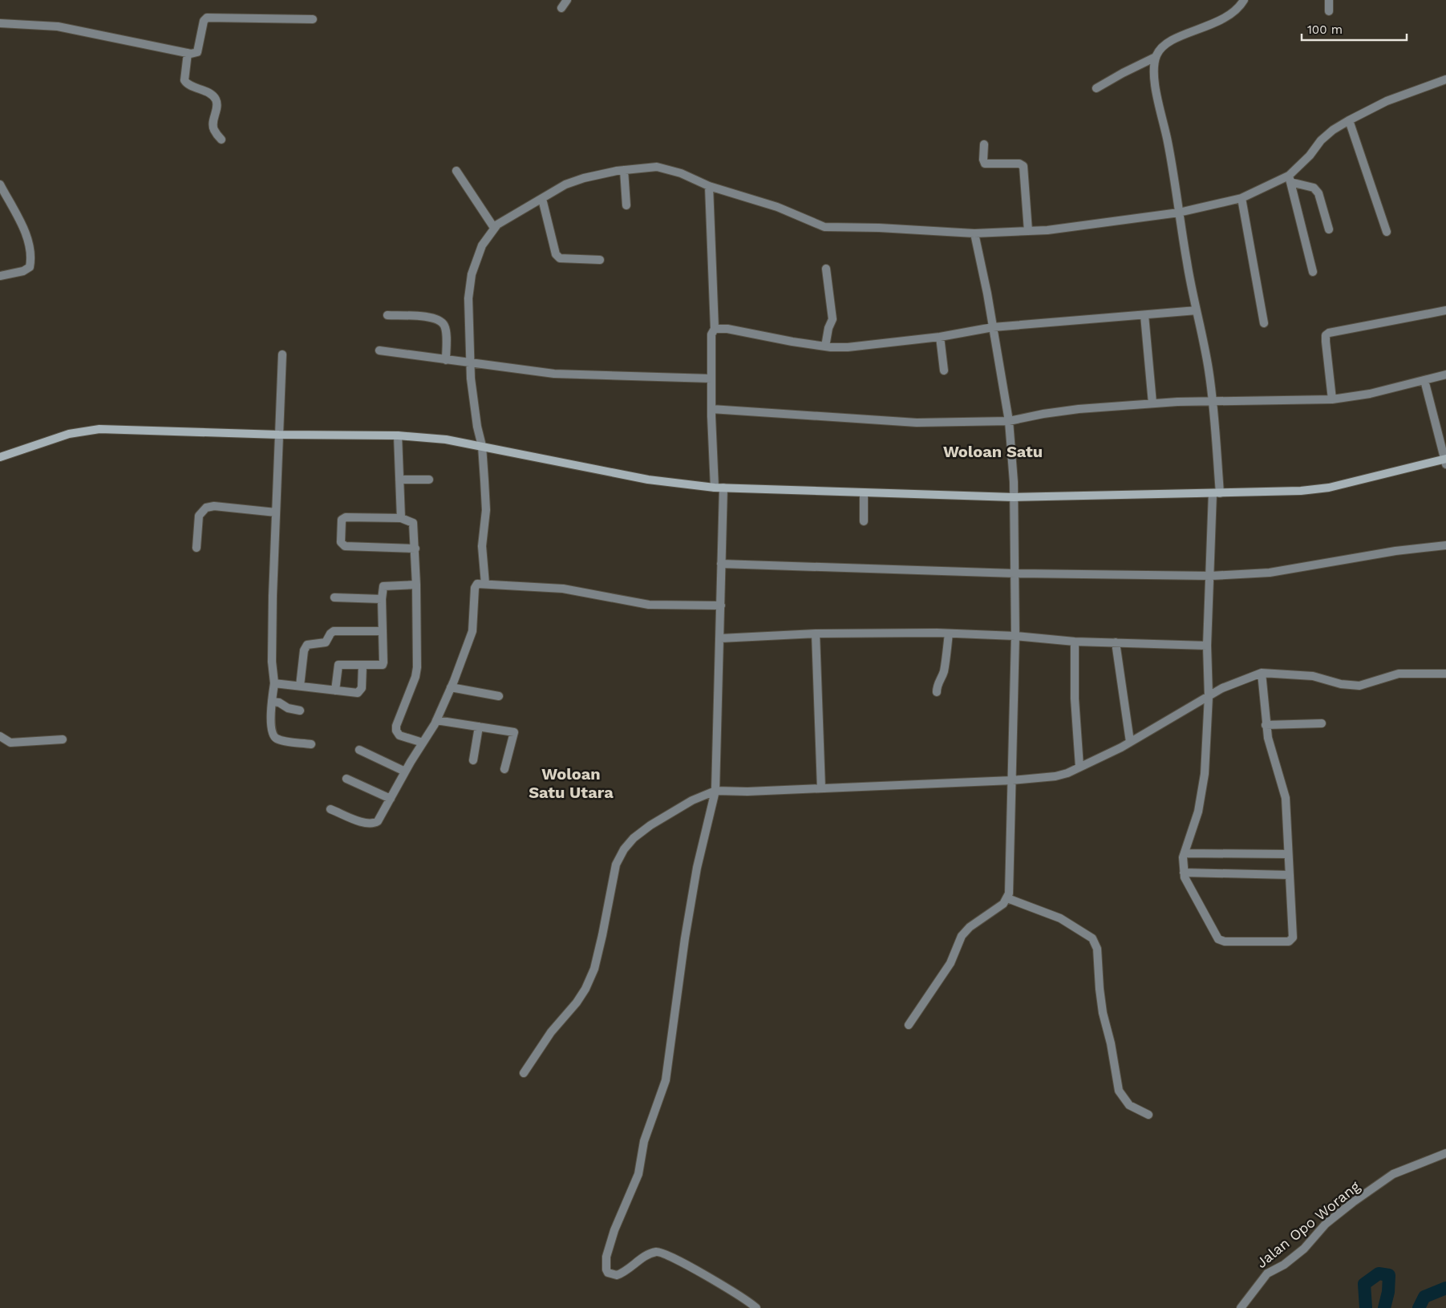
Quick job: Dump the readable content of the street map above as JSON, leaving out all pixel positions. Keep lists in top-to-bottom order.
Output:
{
  "streets": {
    "street": ["Jalan Opo Worang"]
  },
  "districts": ["Woloan Satu", "Woloan Satu Utara"],
  "scale_bar": "100 m"
}
